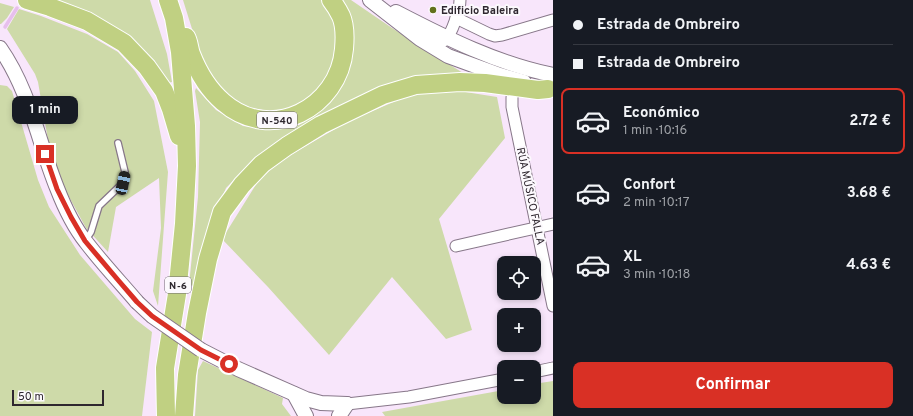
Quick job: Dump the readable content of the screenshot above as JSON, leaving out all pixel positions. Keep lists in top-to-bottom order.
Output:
{
  "streets": {
    "highway": ["N-540", "N-6"],
    "street": ["RÚA MÚSICO FALLA"]
  },
  "crossings": [
    ["N-540", "N-6"]
  ],
  "places": ["Edificio Baleira"],
  "scale_bar": "50 m",
  "page": {
    "banner": ["Estrada de Ombreiro", "Estrada de Ombreiro"],
    "list": [
      {
        "name": "Económico",
        "note": "1 min · 10:16",
        "value": "2.72 €"
      },
      {
        "name": "Confort",
        "note": "2 min · 10:17",
        "value": "3.68 €"
      },
      {
        "name": "XL",
        "note": "3 min · 10:18",
        "value": "4.63 €"
      }
    ],
    "bubble": "1 min",
    "map_buttons": ["+", "−"],
    "buttons": "Confirmar",
    "scale": "50 m"
  }
}
